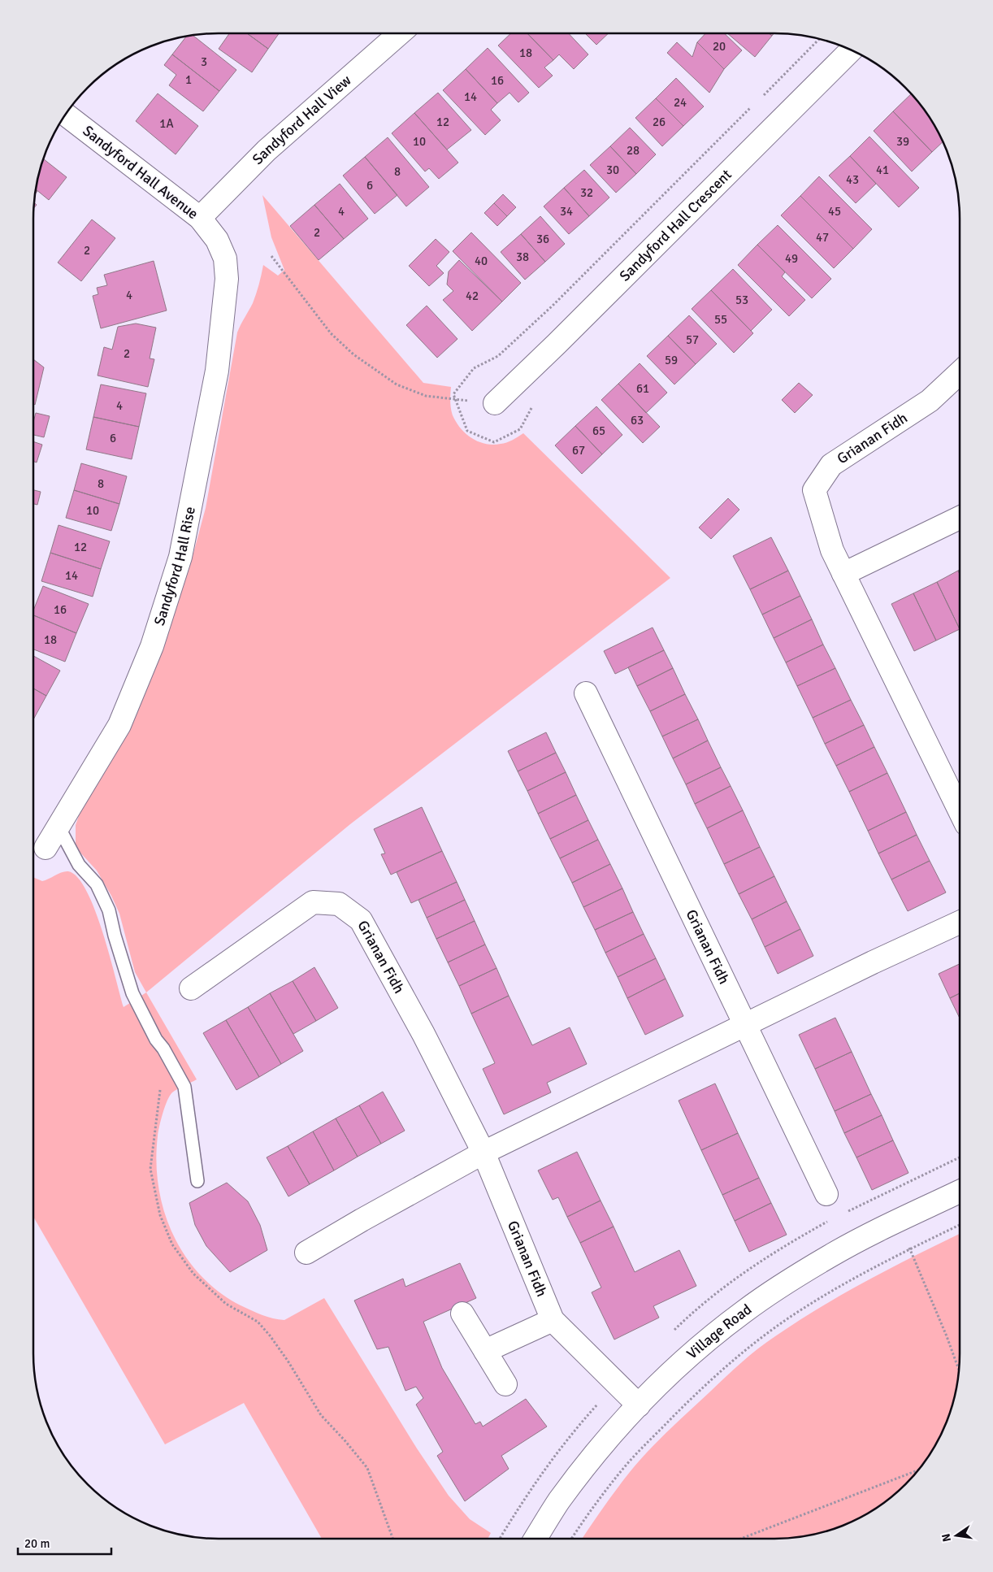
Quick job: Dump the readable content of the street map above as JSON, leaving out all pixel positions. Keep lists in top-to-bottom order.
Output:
{
  "streets": {
    "street": [
      "Sandyford Hall View",
      "Sandyford Hall Avenue",
      "Sandyford Hall Crescent",
      "Grianan Fidh",
      "Sandyford Hall Rise",
      "Village Road"
    ]
  },
  "crossings": [
    ["Sandyford Hall View", "Sandyford Hall Avenue"],
    ["Sandyford Hall Avenue", "Sandyford Hall Rise"],
    ["Grianan Fidh", "Village Road"]
  ],
  "house_numbers": [
    "20",
    "18",
    "3",
    "1",
    "16",
    "14",
    "24",
    "12",
    "26",
    "1A",
    "10",
    "39",
    "28",
    "30",
    "41",
    "8",
    "43",
    "6",
    "32",
    "4",
    "34",
    "45",
    "2",
    "47",
    "36",
    "2",
    "38",
    "49",
    "40",
    "4",
    "42",
    "53",
    "55",
    "57",
    "2",
    "59",
    "61",
    "4",
    "63",
    "65",
    "6",
    "67",
    "8",
    "10",
    "12",
    "14",
    "16",
    "18"
  ],
  "scale_bar": "20 m",
  "north": "left"
}
